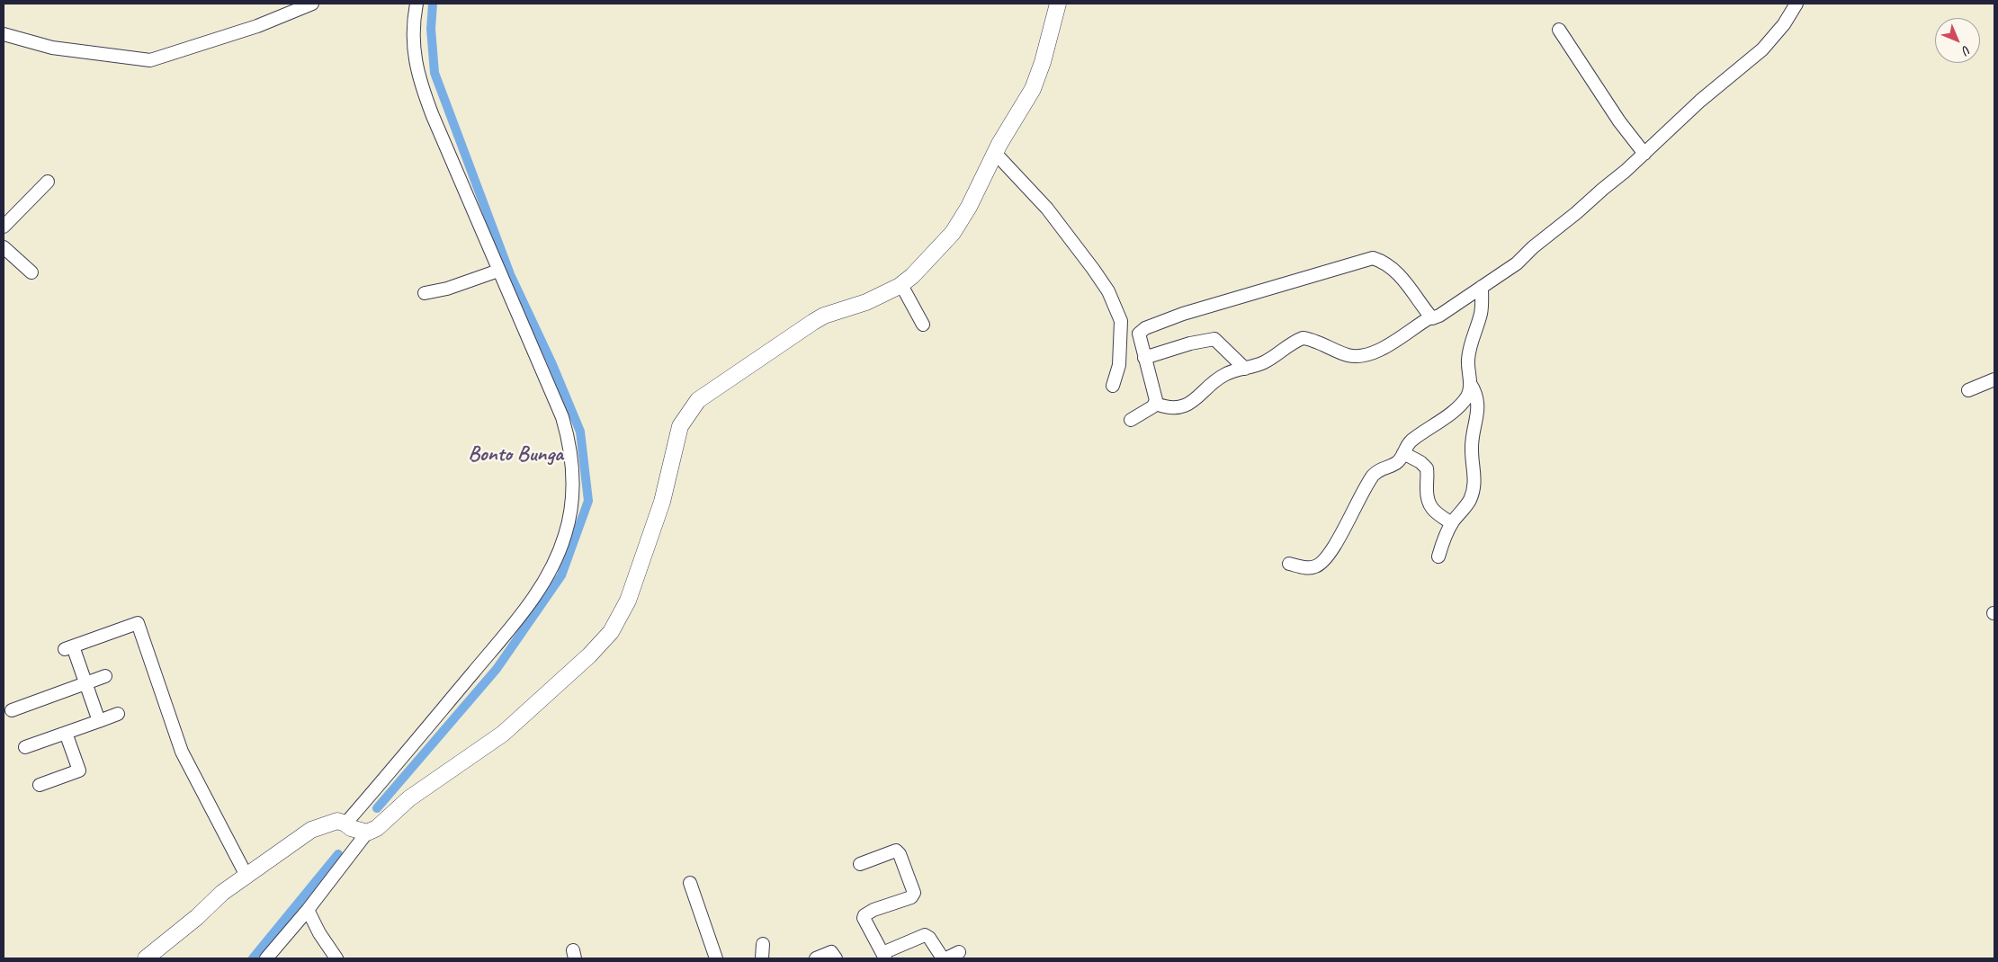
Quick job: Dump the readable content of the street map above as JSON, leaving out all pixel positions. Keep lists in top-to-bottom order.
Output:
{
  "districts": ["Bonto Bunga"],
  "north": "bottom right"
}
